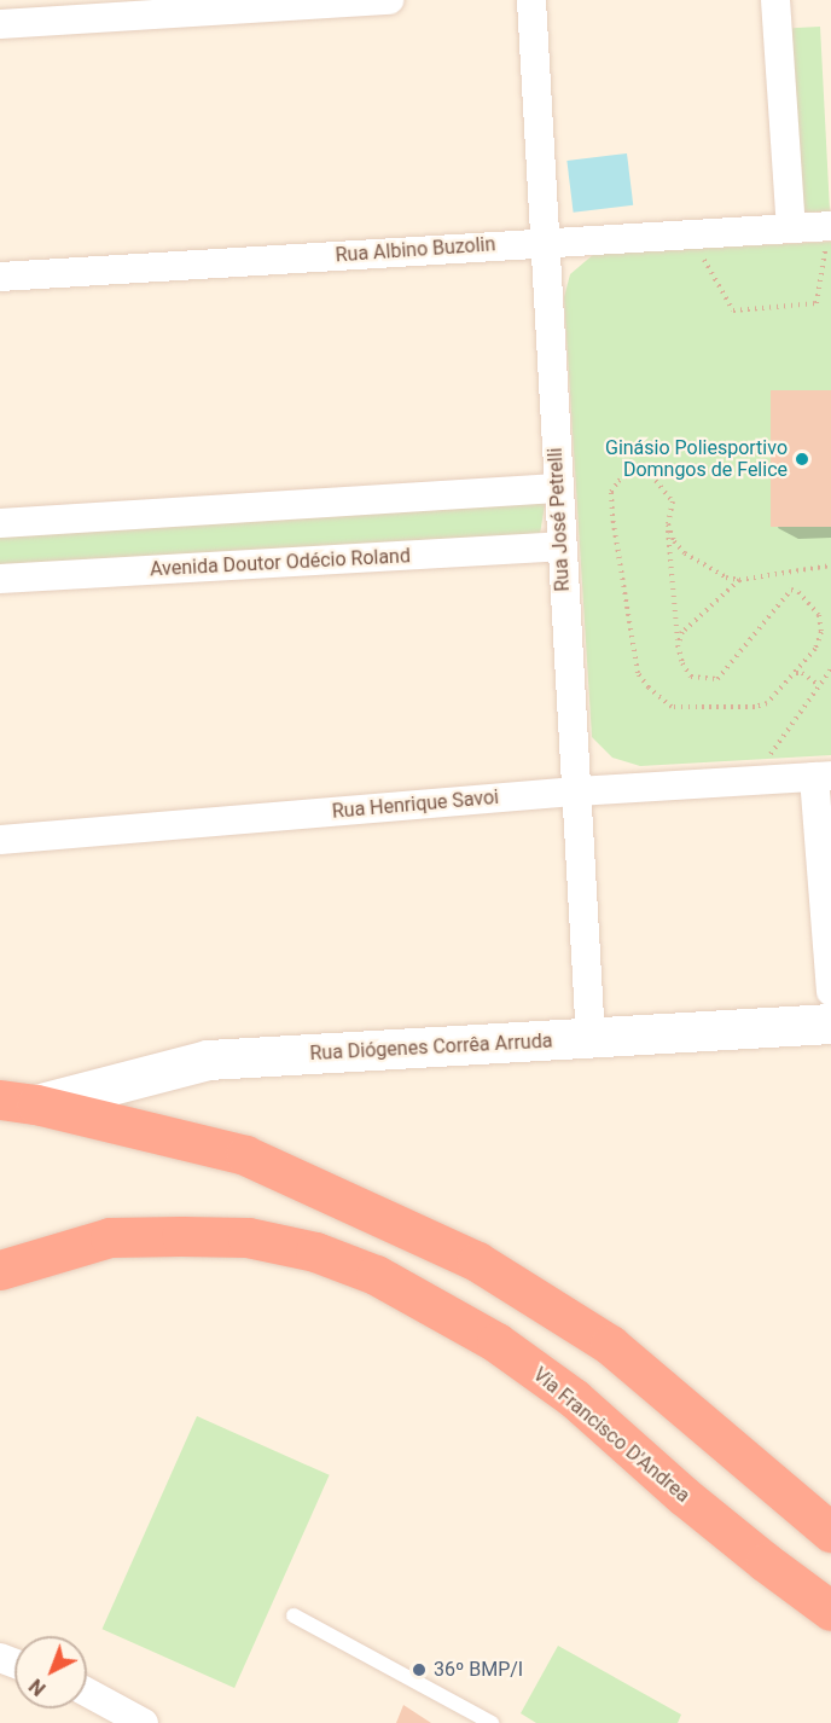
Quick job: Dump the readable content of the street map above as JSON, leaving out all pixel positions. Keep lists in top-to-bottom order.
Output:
{
  "streets": {
    "highway": ["Via Francisco D'Andrea"],
    "street": [
      "Rua Albino Buzolin",
      "Rua José Petrelli",
      "Avenida Doutor Odécio Roland",
      "Rua Henrique Savoi",
      "Rua Diógenes Corrêa Arruda"
    ]
  },
  "crossings": [
    ["Rua Albino Buzolin", "Rua José Petrelli"],
    ["Rua José Petrelli", "Avenida Doutor Odécio Roland"],
    ["Rua José Petrelli", "Rua Henrique Savoi"],
    ["Rua José Petrelli", "Rua Diógenes Corrêa Arruda"]
  ],
  "places": ["Ginásio Poliesportivo Domngos de Felice", "36º BMP/I"],
  "north": "bottom left"
}
